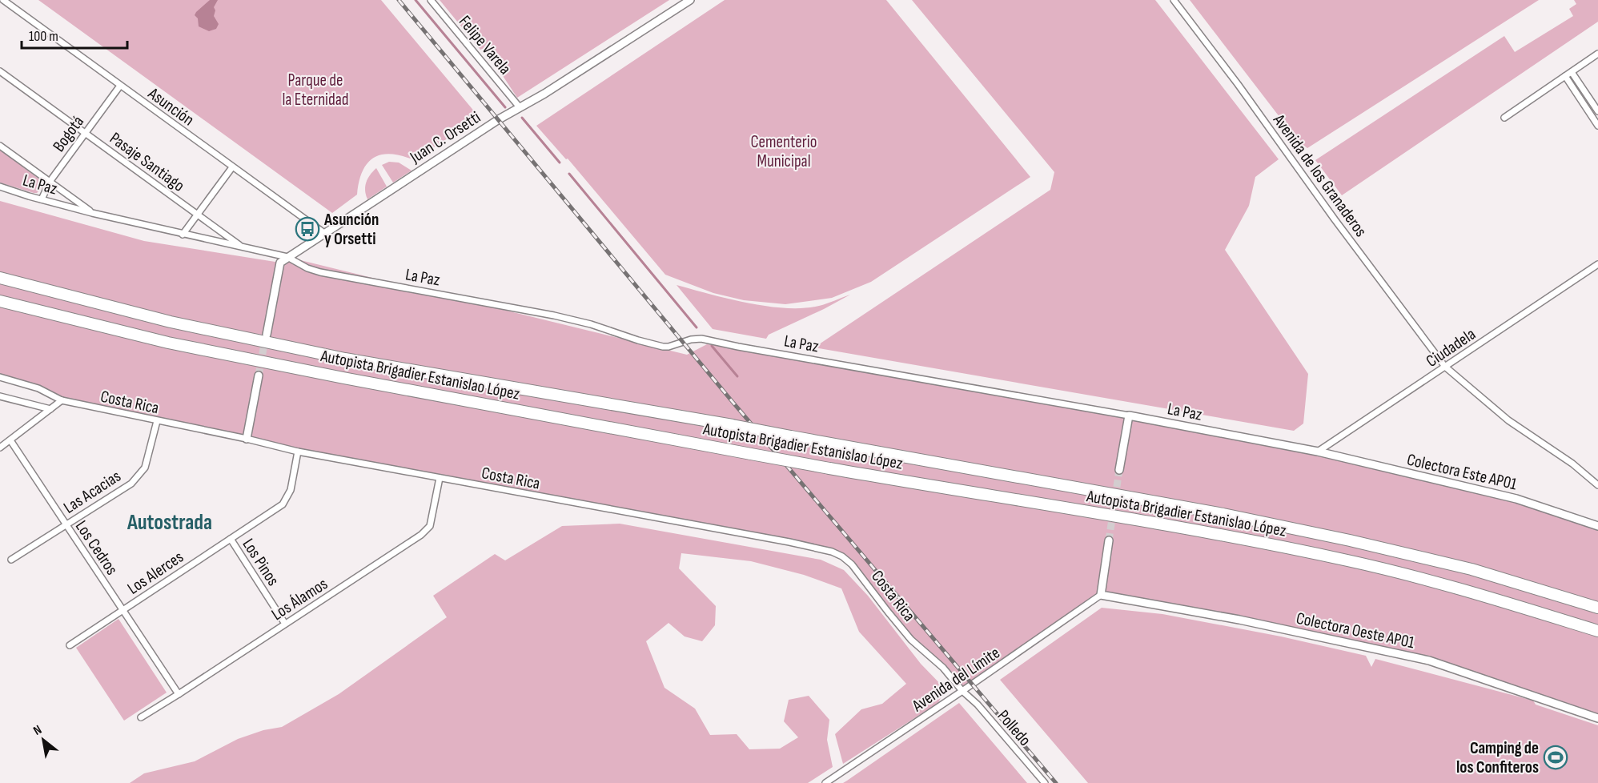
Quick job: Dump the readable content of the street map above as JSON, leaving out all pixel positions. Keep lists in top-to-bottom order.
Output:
{
  "streets": {
    "highway": ["Autopista Brigadier Estanislao López"],
    "street": [
      "Felipe Varela",
      "Asunción",
      "Bogotá",
      "Juan C. Orsetti",
      "Pasaje Santiago",
      "Avenida de los Granaderos",
      "La Paz",
      "Ciudadela",
      "Costa Rica",
      "Colectora Este AP01",
      "Las Acacias",
      "Los Cedros",
      "Los Pinos",
      "Los Alerces",
      "Los Álamos",
      "Colectora Oeste AP01",
      "Avenida del Límite",
      "Polledo"
    ]
  },
  "crossings": [
    ["Felipe Varela", "Juan C. Orsetti"],
    ["Asunción", "Bogotá"],
    ["Asunción", "Juan C. Orsetti"],
    ["Bogotá", "Pasaje Santiago"],
    ["Bogotá", "La Paz"],
    ["Juan C. Orsetti", "Pasaje Santiago"],
    ["Juan C. Orsetti", "La Paz"],
    ["Pasaje Santiago", "La Paz"],
    ["Avenida de los Granaderos", "Ciudadela"],
    ["La Paz", "Ciudadela"],
    ["La Paz", "Colectora Este AP01"],
    ["Ciudadela", "Colectora Este AP01"],
    ["Costa Rica", "Las Acacias"],
    ["Costa Rica", "Los Alerces"],
    ["Costa Rica", "Los Álamos"],
    ["Costa Rica", "Avenida del Límite"],
    ["Costa Rica", "Polledo"],
    ["Las Acacias", "Los Cedros"],
    ["Los Cedros", "Los Alerces"],
    ["Los Cedros", "Los Álamos"],
    ["Los Pinos", "Los Alerces"],
    ["Los Pinos", "Los Álamos"],
    ["Colectora Oeste AP01", "Avenida del Límite"],
    ["Avenida del Límite", "Polledo"]
  ],
  "districts": ["Autostrada"],
  "parks": ["Parque de la Eternidad", "Cementerio Municipal"],
  "places": {
    "bus stop": ["Asunción y Orsetti"],
    "sports": ["Camping de los Confiteros"]
  },
  "scale_bar": "100 m",
  "north": "top left"
}
